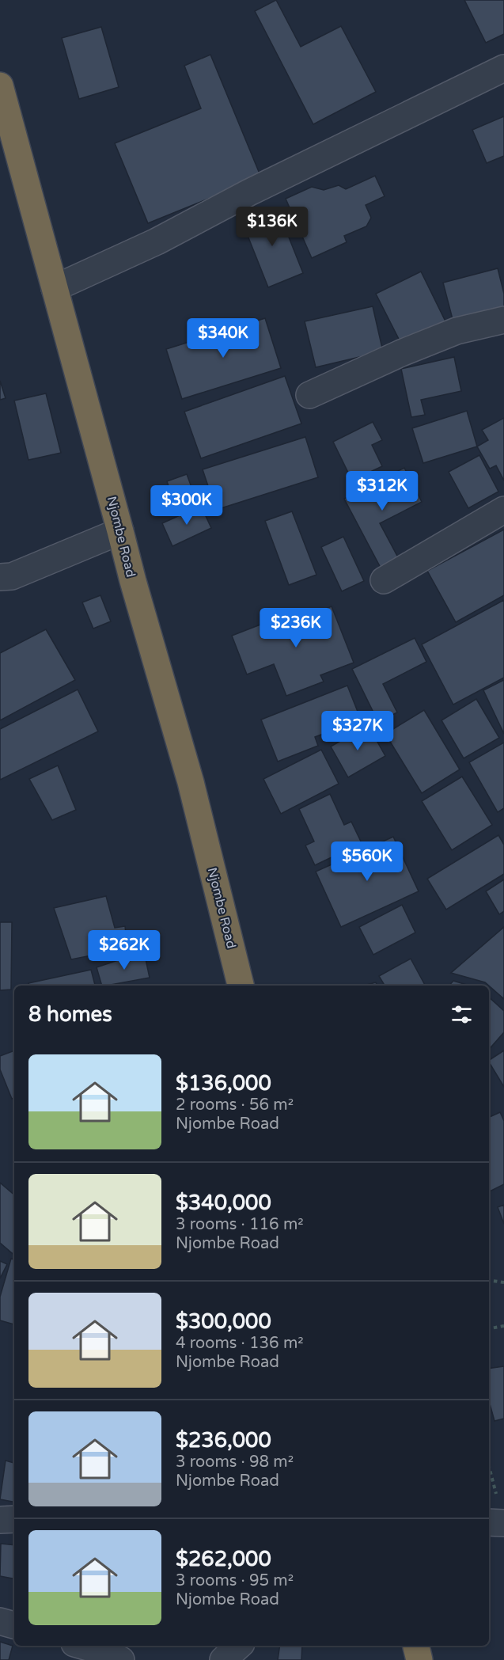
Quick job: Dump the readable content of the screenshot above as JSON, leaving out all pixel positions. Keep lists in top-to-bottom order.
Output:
{
  "streets": {
    "highway": ["Njombe Road"]
  },
  "page": {
    "price": [
      "$136K",
      "$340K",
      "$312K",
      "$300K",
      "$236K",
      "$327K",
      "$560K",
      "$262K"
    ],
    "heading": "8 homes",
    "list": [
      {
        "name": "$136,000",
        "note": "2 rooms · 56 m² · Njombe Road"
      },
      {
        "name": "$340,000",
        "note": "3 rooms · 116 m² · Njombe Road"
      },
      {
        "name": "$300,000",
        "note": "4 rooms · 136 m² · Njombe Road"
      },
      {
        "name": "$236,000",
        "note": "3 rooms · 98 m² · Njombe Road"
      },
      {
        "name": "$262,000",
        "note": "3 rooms · 95 m² · Njombe Road"
      }
    ]
  }
}
